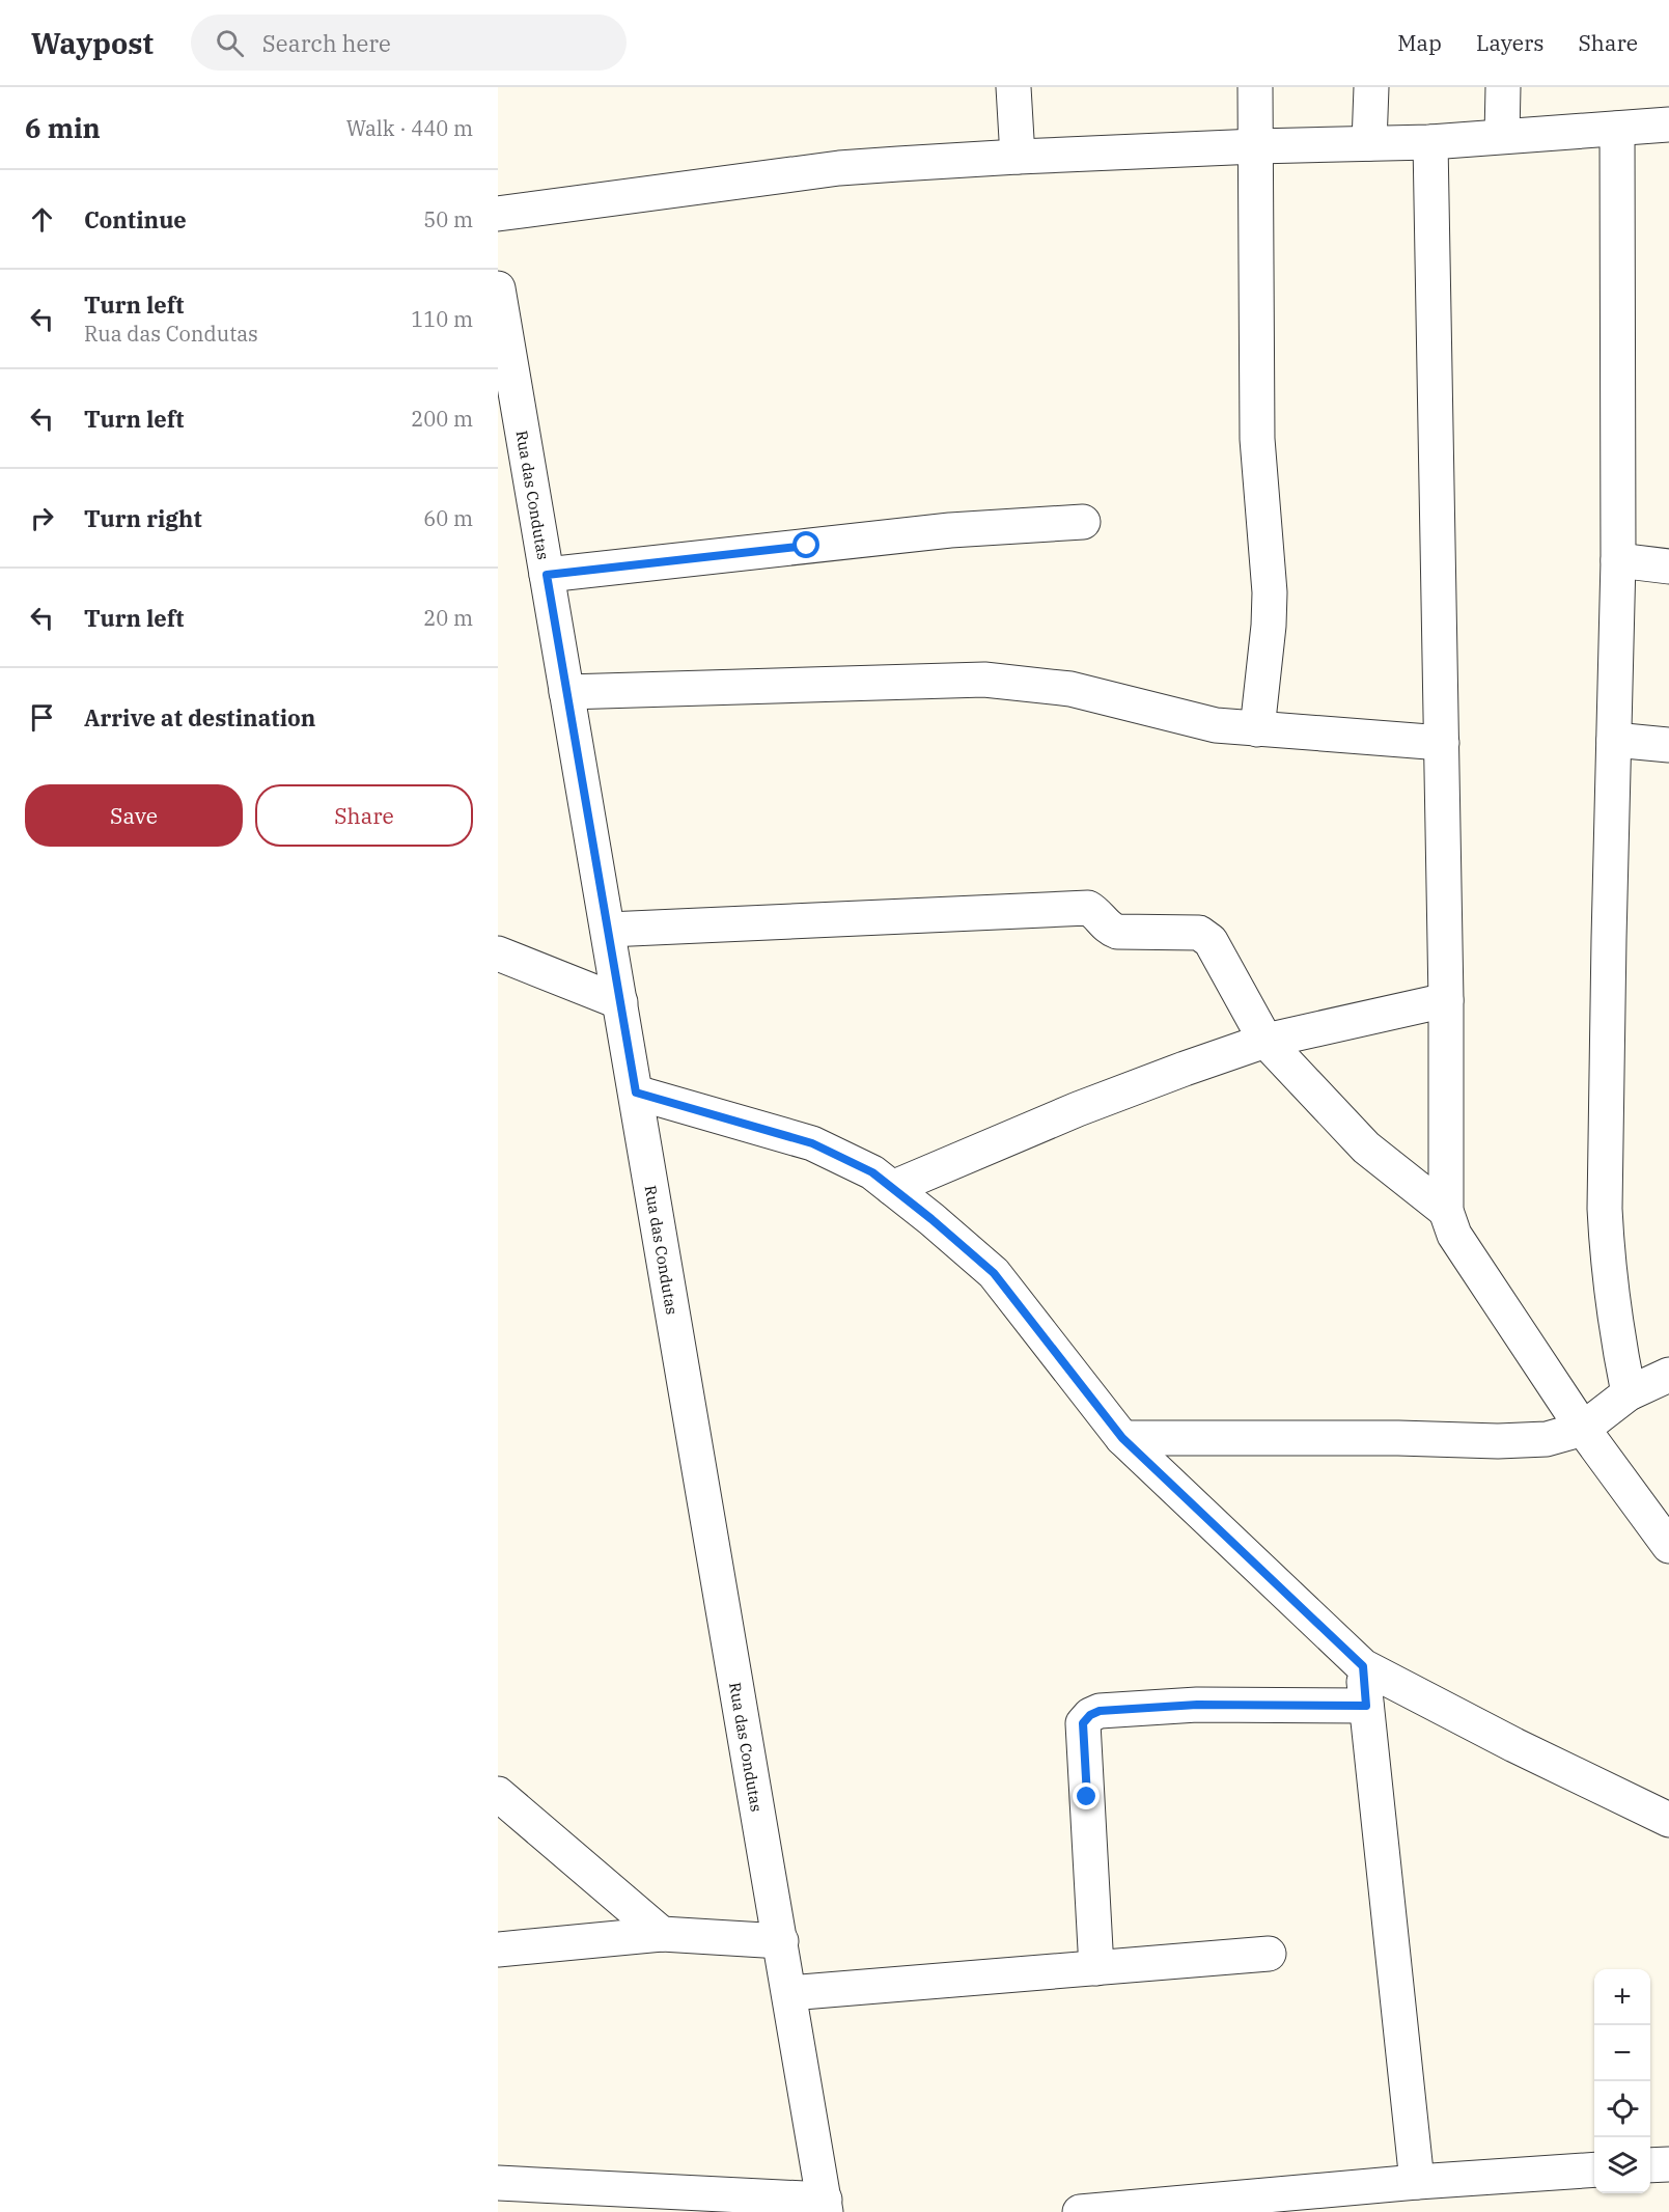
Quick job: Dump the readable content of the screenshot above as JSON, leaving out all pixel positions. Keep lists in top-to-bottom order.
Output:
{
  "streets": {
    "street": ["Rua das Condutas"]
  },
  "page": {
    "header": "Waypost",
    "search": "Search here",
    "nav": ["Map", "Layers", "Share"],
    "heading": ["6 min", "Walk · 440 m"],
    "list": [
      ["Continue", "50 m"],
      ["Turn left", "Rua das Condutas", "110 m"],
      ["Turn left", "200 m"],
      ["Turn right", "60 m"],
      ["Turn left", "20 m"],
      "Arrive at destination"
    ],
    "buttons": ["Save", "Share"],
    "map_buttons": ["+", "−"]
  }
}
